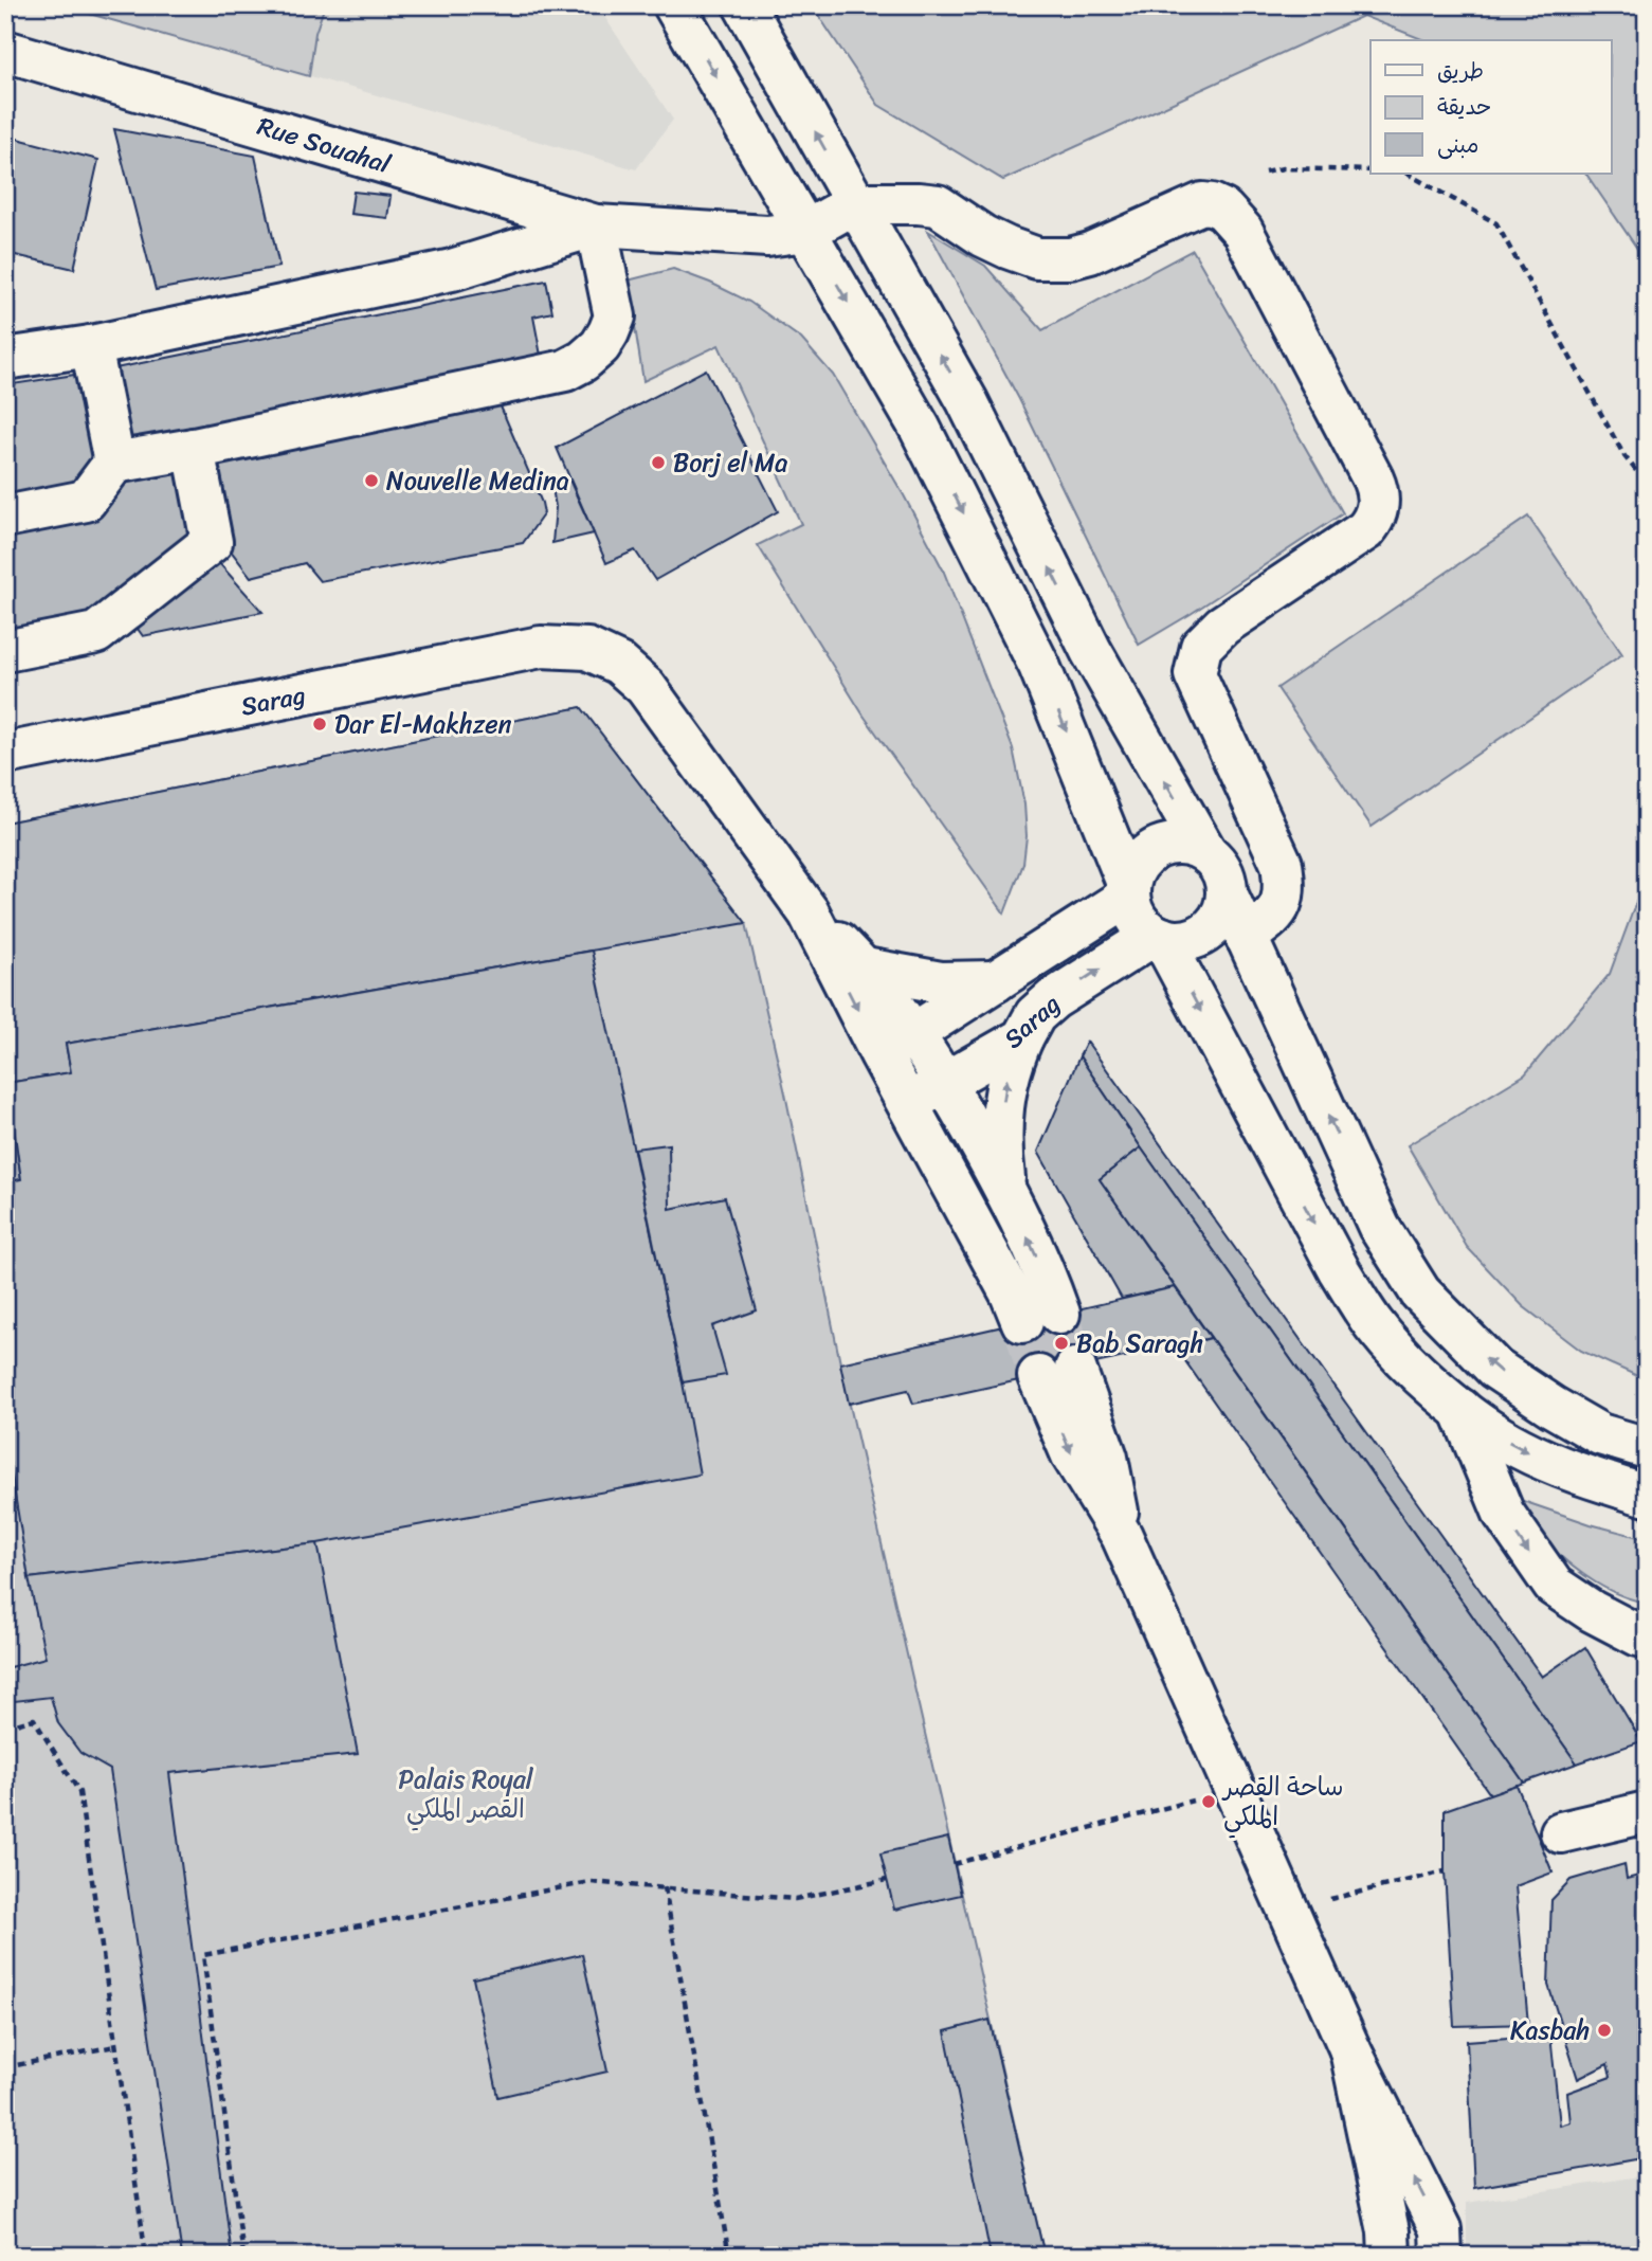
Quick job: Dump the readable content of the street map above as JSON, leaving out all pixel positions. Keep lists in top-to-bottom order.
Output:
{
  "streets": {
    "street": ["Rue Souahal", "Sarag"]
  },
  "parks": ["Palais Royal القصر الملكي"],
  "places": [
    "Borj el Ma",
    "Nouvelle Medina",
    "Dar El-Makhzen",
    "Bab Saragh",
    "ساحة القصر الملكي",
    "Kasbah"
  ],
  "legend": ["طريق", "حديقة", "مبنى"]
}
